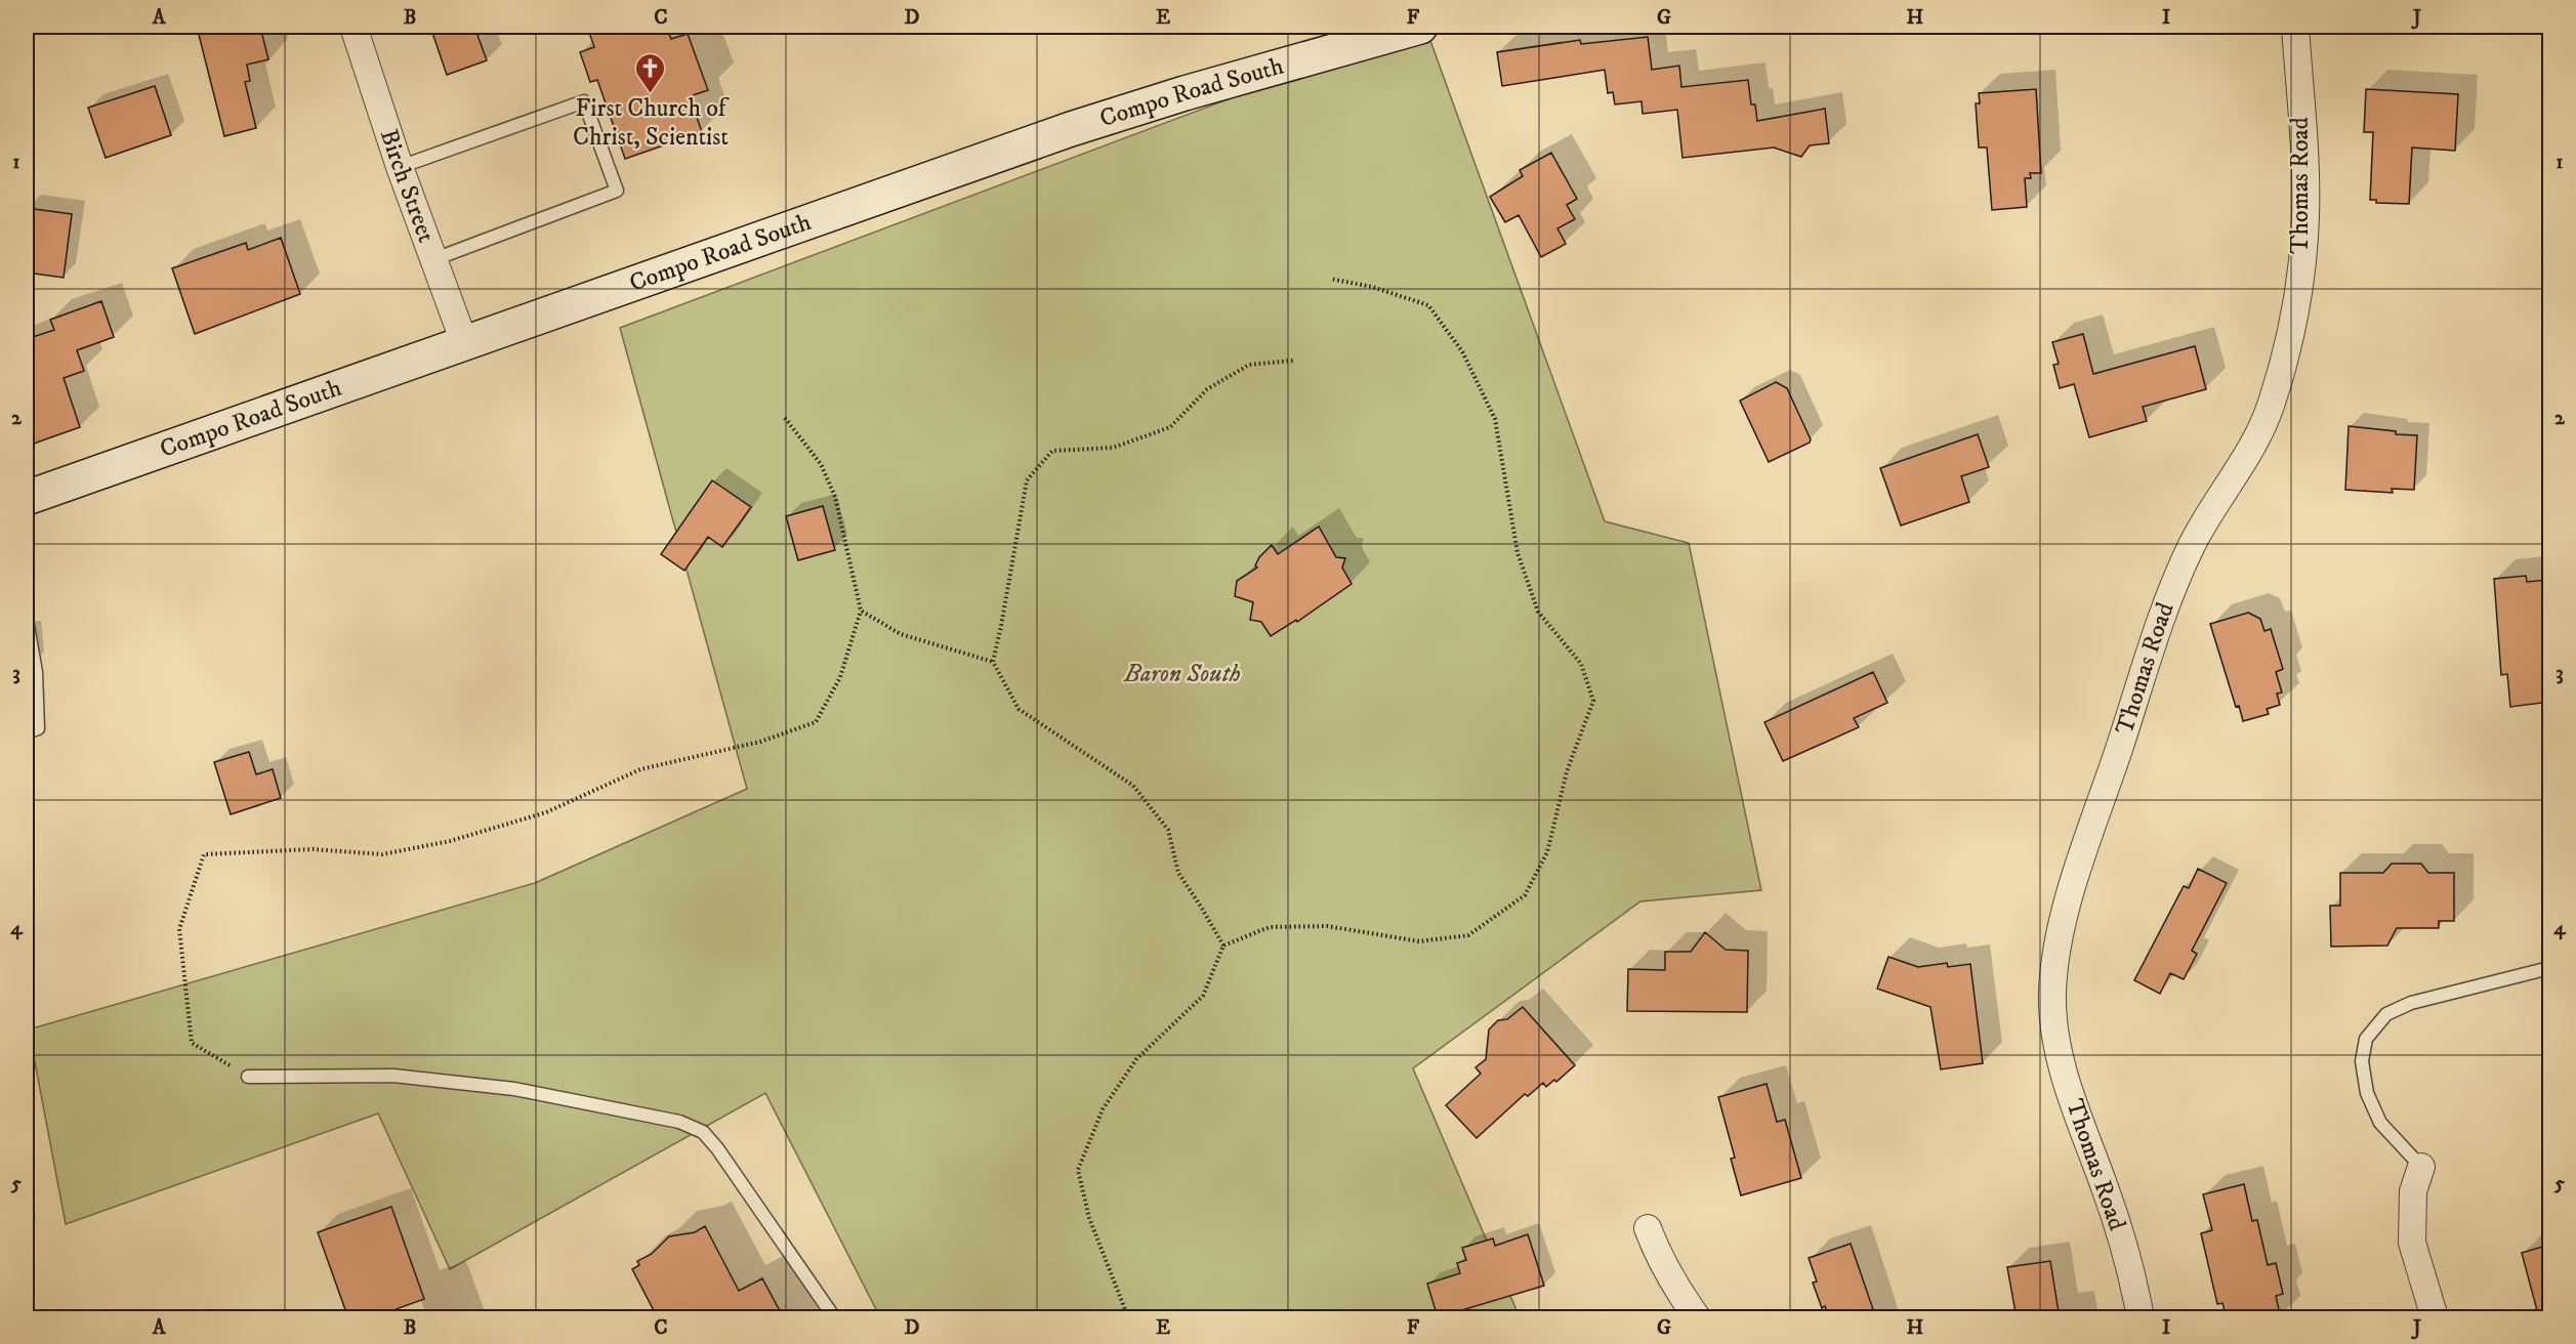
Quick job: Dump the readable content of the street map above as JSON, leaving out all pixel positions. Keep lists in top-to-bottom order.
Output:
{
  "streets": {
    "main road": ["Compo Road South"],
    "street": ["Birch Street", "Thomas Road"]
  },
  "crossings": [
    ["Compo Road South", "Birch Street"]
  ],
  "parks": ["Baron South"],
  "places": {
    "church": ["First Church of Christ, Scientist"]
  },
  "grid": {
    "columns": [
      "A",
      "B",
      "C",
      "D",
      "E",
      "F",
      "G",
      "H",
      "I",
      "J"
    ],
    "rows": [
      "1",
      "2",
      "3",
      "4",
      "5"
    ]
  }
}
